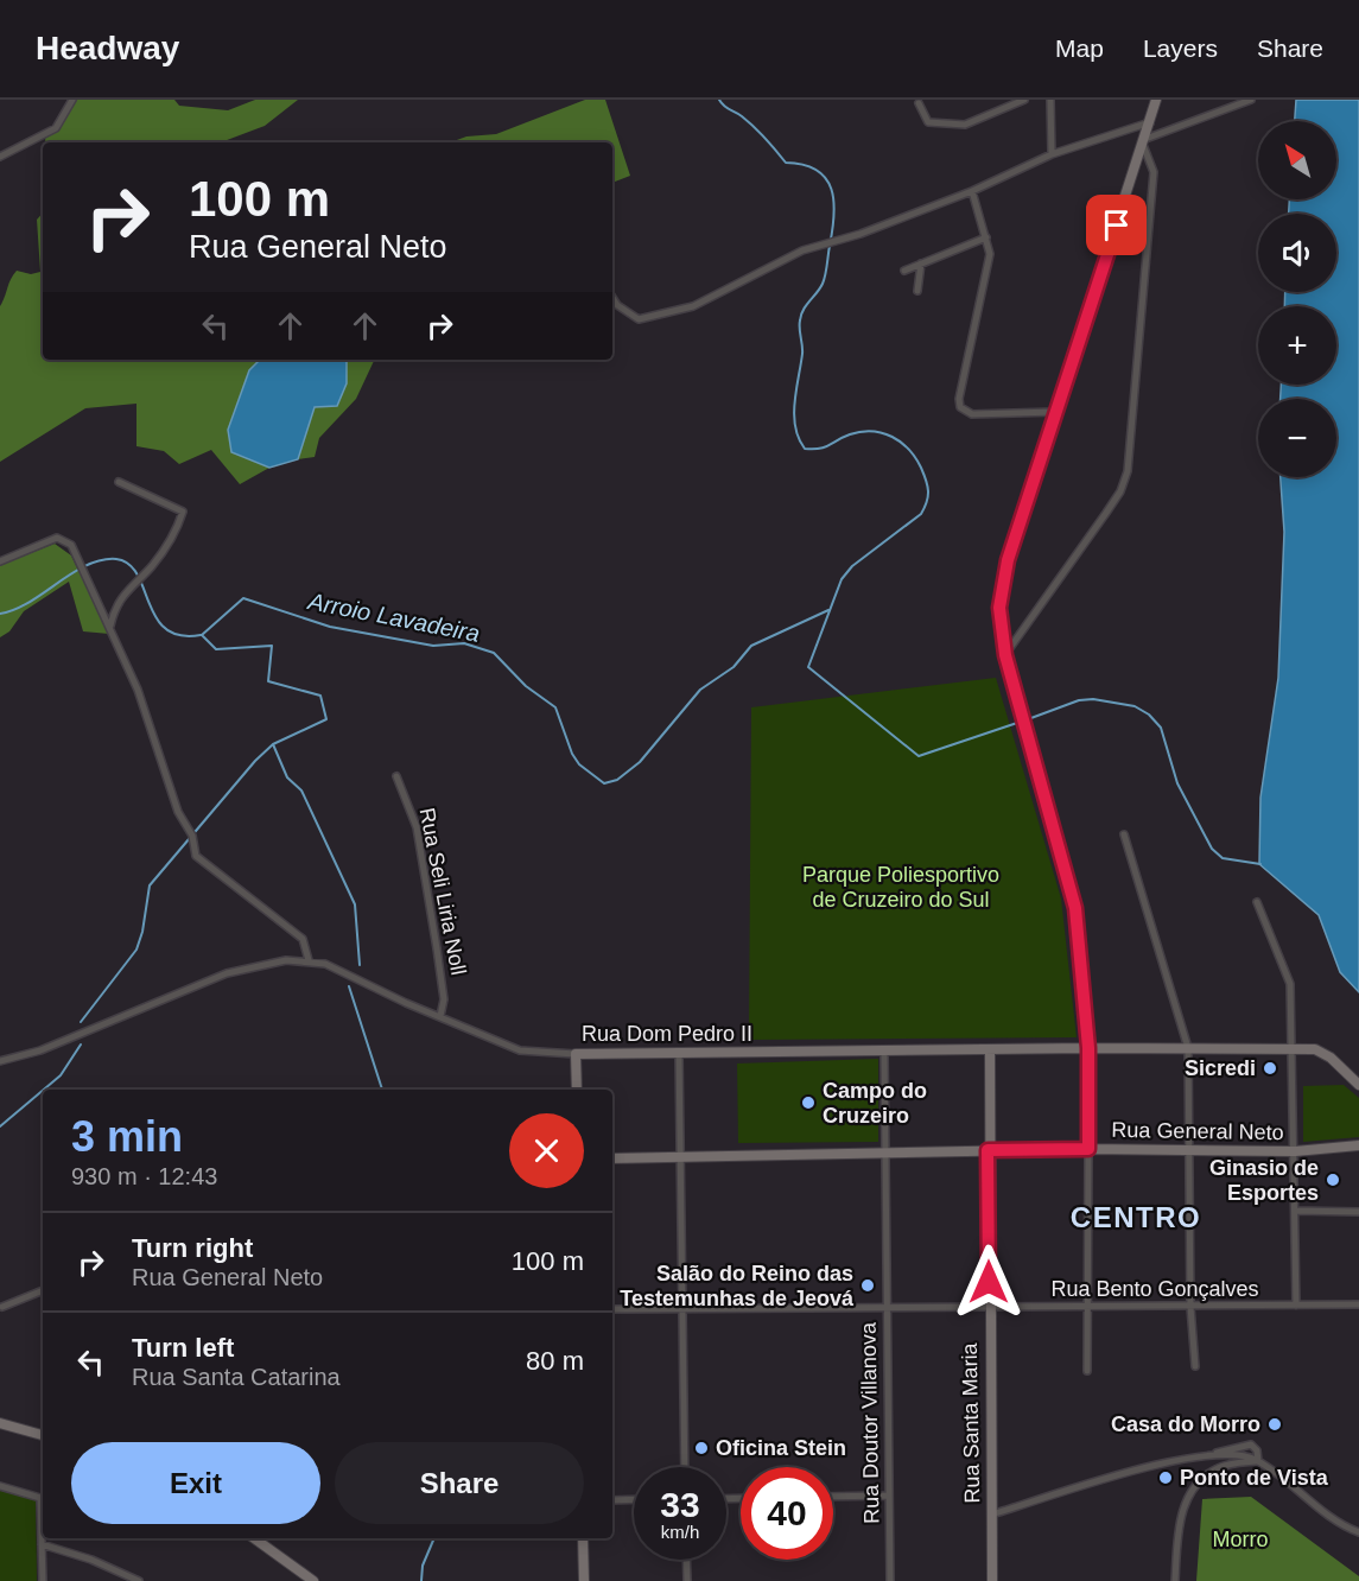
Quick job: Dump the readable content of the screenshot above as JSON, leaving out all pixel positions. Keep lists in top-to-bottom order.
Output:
{
  "streets": {
    "main road": ["Rua Dom Pedro II", "Rua General Neto", "Rua Santa Maria"],
    "street": ["Rua Seli Liria Noll", "Rua Bento Gonçalves", "Rua Doutor Villanova"]
  },
  "crossings": [
    ["Rua Seli Liria Noll", "Rua Dom Pedro II"],
    ["Rua Dom Pedro II", "Rua Doutor Villanova"],
    ["Rua Dom Pedro II", "Rua Santa Maria"],
    ["Rua General Neto", "Rua Doutor Villanova"],
    ["Rua General Neto", "Rua Santa Maria"],
    ["Rua Bento Gonçalves", "Rua Doutor Villanova"],
    ["Rua Bento Gonçalves", "Rua Santa Maria"]
  ],
  "districts": ["CENTRO"],
  "water": ["Arroio Lavadeira"],
  "parks": ["Parque Poliesportivo de Cruzeiro do Sul", "Morro"],
  "places": [
    "Sicredi",
    "Campo do Cruzeiro",
    "Ginasio de Esportes",
    "Salão do Reino das Testemunhas de Jeová",
    "Casa do Morro",
    "Oficina Stein",
    "Ponto de Vista"
  ],
  "north": "top left",
  "page": {
    "header": "Headway",
    "nav": ["Map", "Layers", "Share"],
    "map_buttons": ["+", "−"],
    "turn": ["100 m", "Rua General Neto"],
    "heading": ["3 min", "930 m · 12:43"],
    "list": [
      {
        "name": "Turn right",
        "note": "Rua General Neto",
        "value": "100 m"
      },
      {
        "name": "Turn left",
        "note": "Rua Santa Catarina",
        "value": "80 m"
      }
    ],
    "buttons": ["Exit", "Share"],
    "speed": "33 km/h",
    "limit": "40"
  }
}
